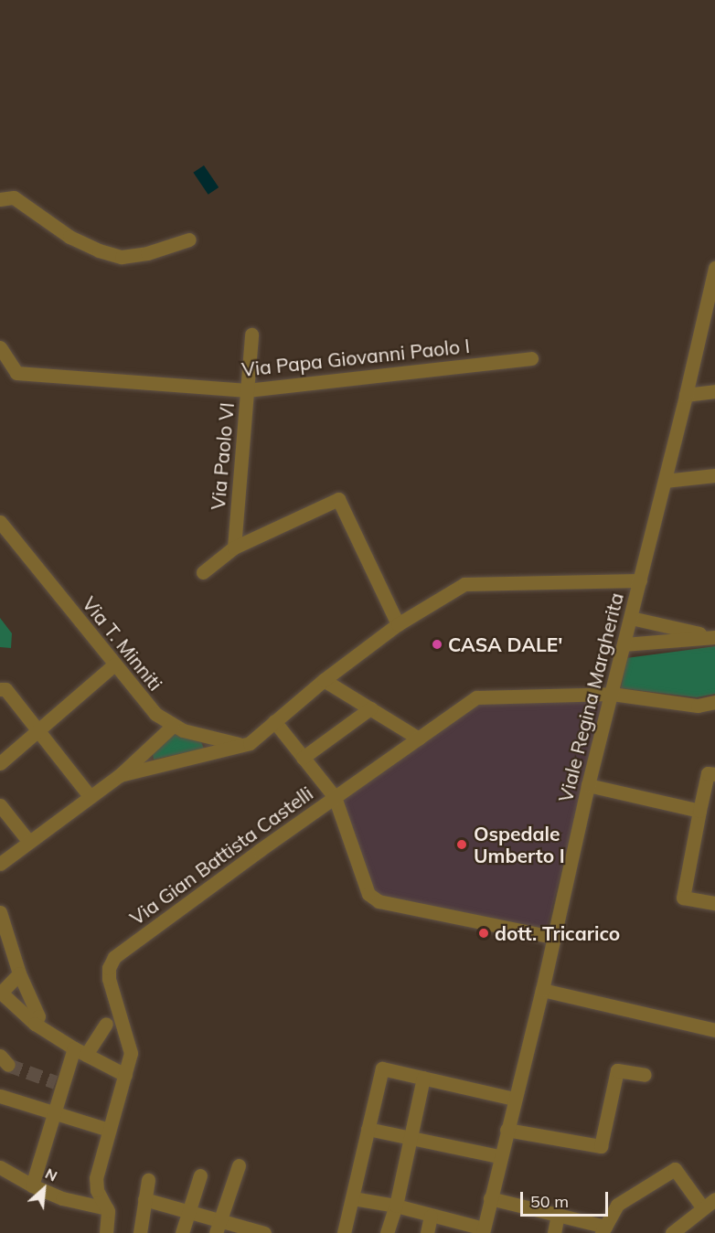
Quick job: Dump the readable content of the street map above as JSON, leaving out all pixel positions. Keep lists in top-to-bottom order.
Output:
{
  "streets": {
    "street": [
      "Via Papa Giovanni Paolo I",
      "Via Paolo VI",
      "Via T. Minniti",
      "Viale Regina Margherita",
      "Via Gian Battista Castelli"
    ]
  },
  "crossings": [
    ["Via Papa Giovanni Paolo I", "Via Paolo VI"],
    ["Viale Regina Margherita", "Via Gian Battista Castelli"]
  ],
  "places": ["CASA DALE'", "Ospedale Umberto I", "dott. Tricarico"],
  "scale_bar": "50 m",
  "north": "top right"
}
